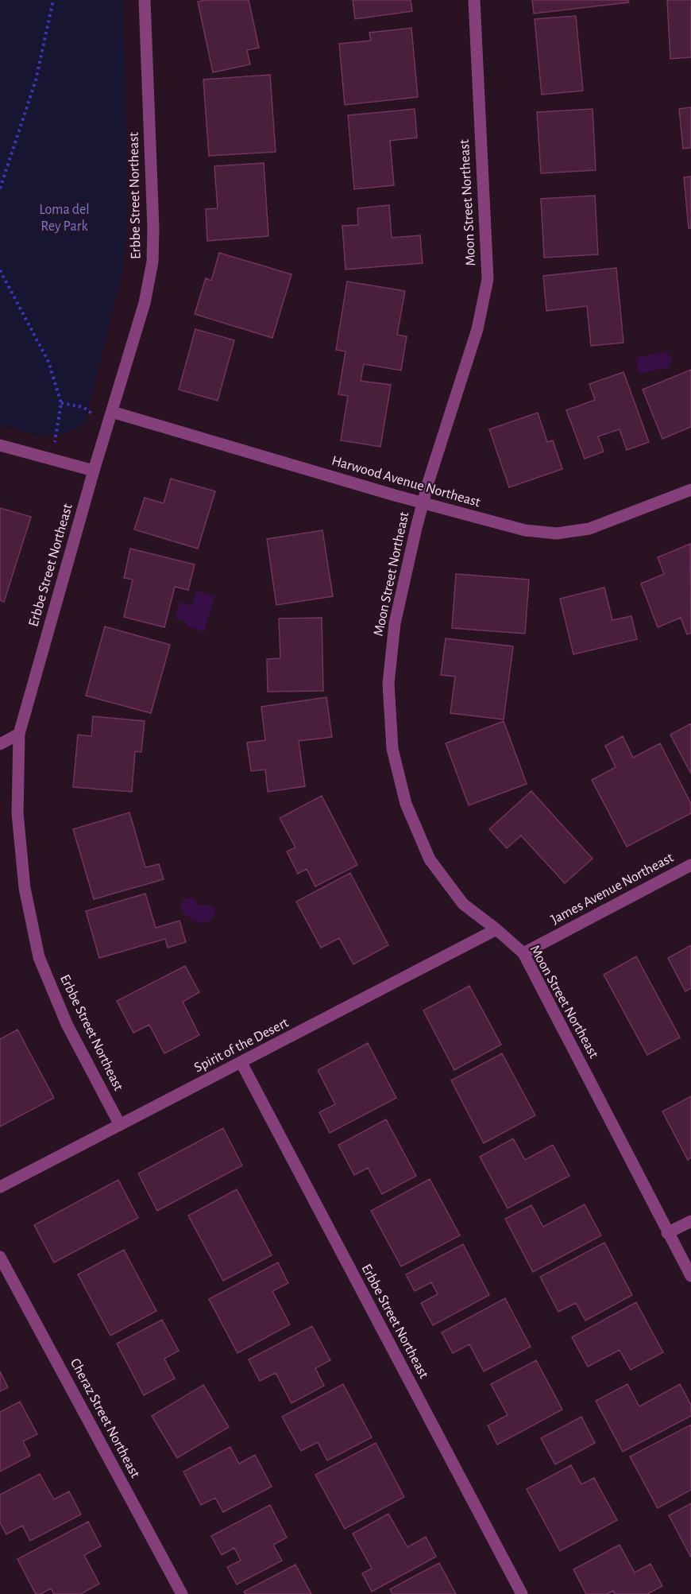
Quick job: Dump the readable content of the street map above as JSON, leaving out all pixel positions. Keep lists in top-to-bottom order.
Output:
{
  "streets": {
    "street": [
      "Erbbe Street Northeast",
      "Moon Street Northeast",
      "Harwood Avenue Northeast",
      "James Avenue Northeast",
      "Spirit of the Desert",
      "Cheraz Street Northeast"
    ]
  },
  "crossings": [
    ["Erbbe Street Northeast", "Harwood Avenue Northeast"],
    ["Erbbe Street Northeast", "Spirit of the Desert"],
    ["Moon Street Northeast", "Harwood Avenue Northeast"],
    ["Moon Street Northeast", "James Avenue Northeast"],
    ["Moon Street Northeast", "Spirit of the Desert"]
  ],
  "parks": ["Loma del Rey Park"]
}
